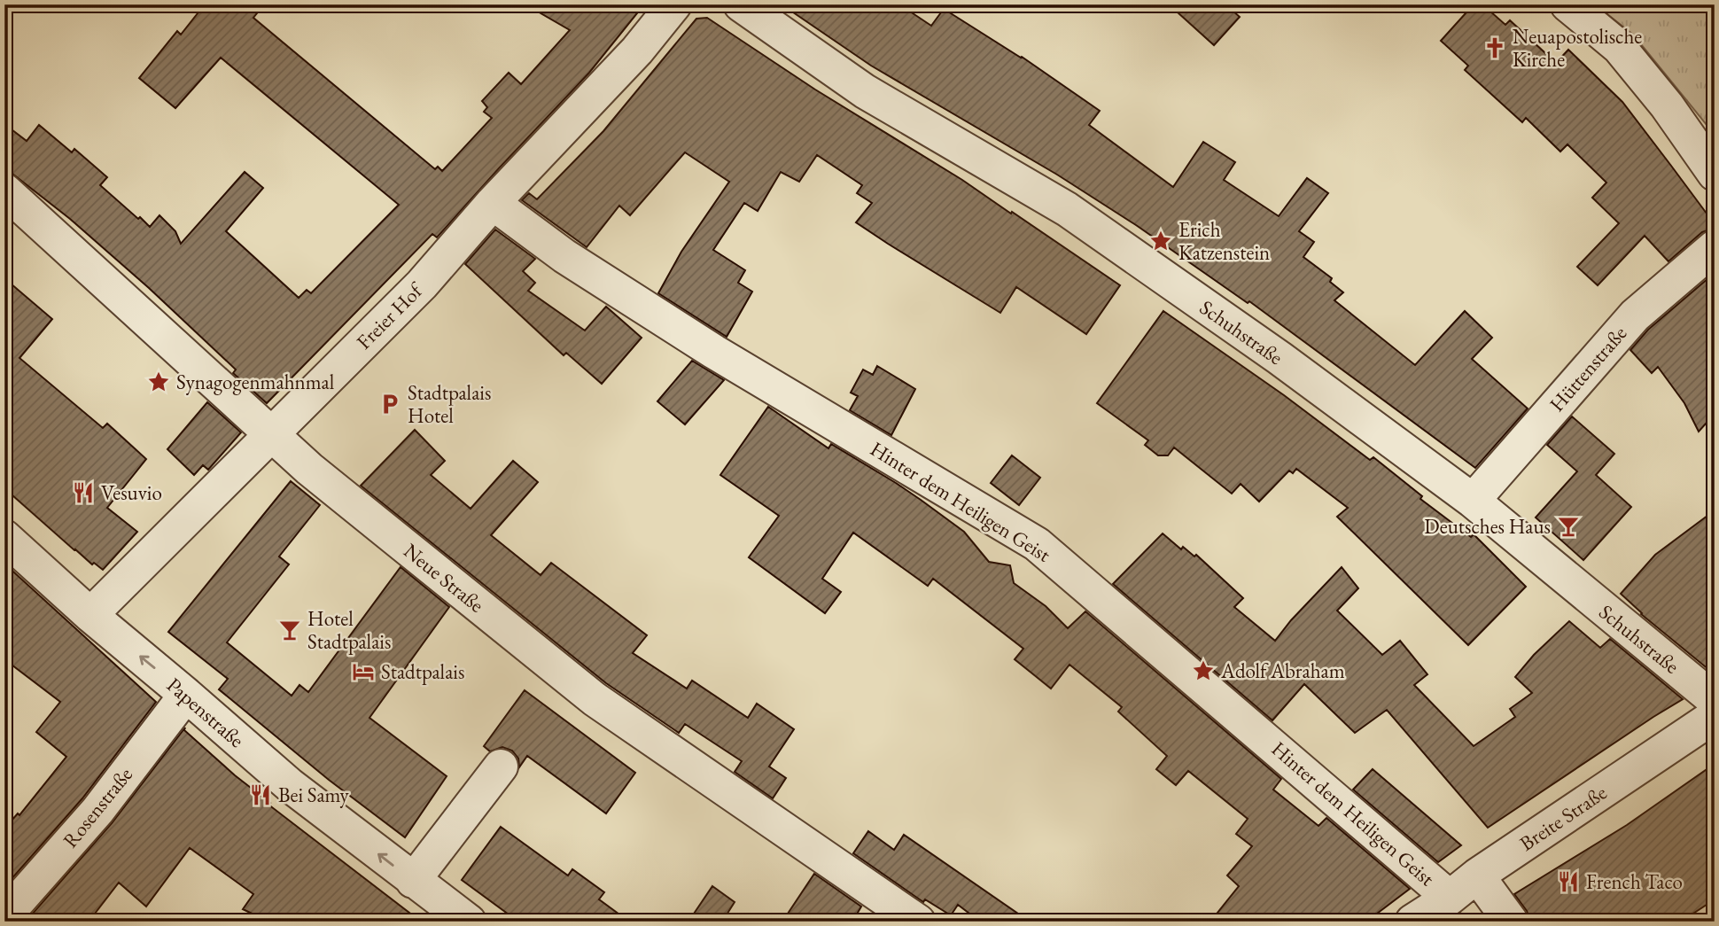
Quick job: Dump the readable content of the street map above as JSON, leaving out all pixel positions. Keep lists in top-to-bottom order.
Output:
{
  "streets": {
    "street": [
      "Freier Hof",
      "Schuhstraße",
      "Hüttenstraße",
      "Hinter dem Heiligen Geist",
      "Neue Straße",
      "Papenstraße",
      "Rosenstraße",
      "Breite Straße"
    ]
  },
  "crossings": [
    ["Freier Hof", "Hinter dem Heiligen Geist"],
    ["Freier Hof", "Neue Straße"],
    ["Freier Hof", "Papenstraße"],
    ["Schuhstraße", "Hüttenstraße"],
    ["Hinter dem Heiligen Geist", "Breite Straße"],
    ["Papenstraße", "Rosenstraße"]
  ],
  "one_way": ["Papenstraße"],
  "places": {
    "church": ["Neuapostolische Kirche"],
    "place": ["Erich Katzenstein", "Synagogenmahnmal", "Adolf Abraham"],
    "parking": ["Stadtpalais Hotel"],
    "restaurant": ["Vesuvio", "Bei Samy", "French Taco"],
    "bar": ["Deutsches Haus", "Hotel Stadtpalais"],
    "hotel": ["Stadtpalais"]
  }
}
